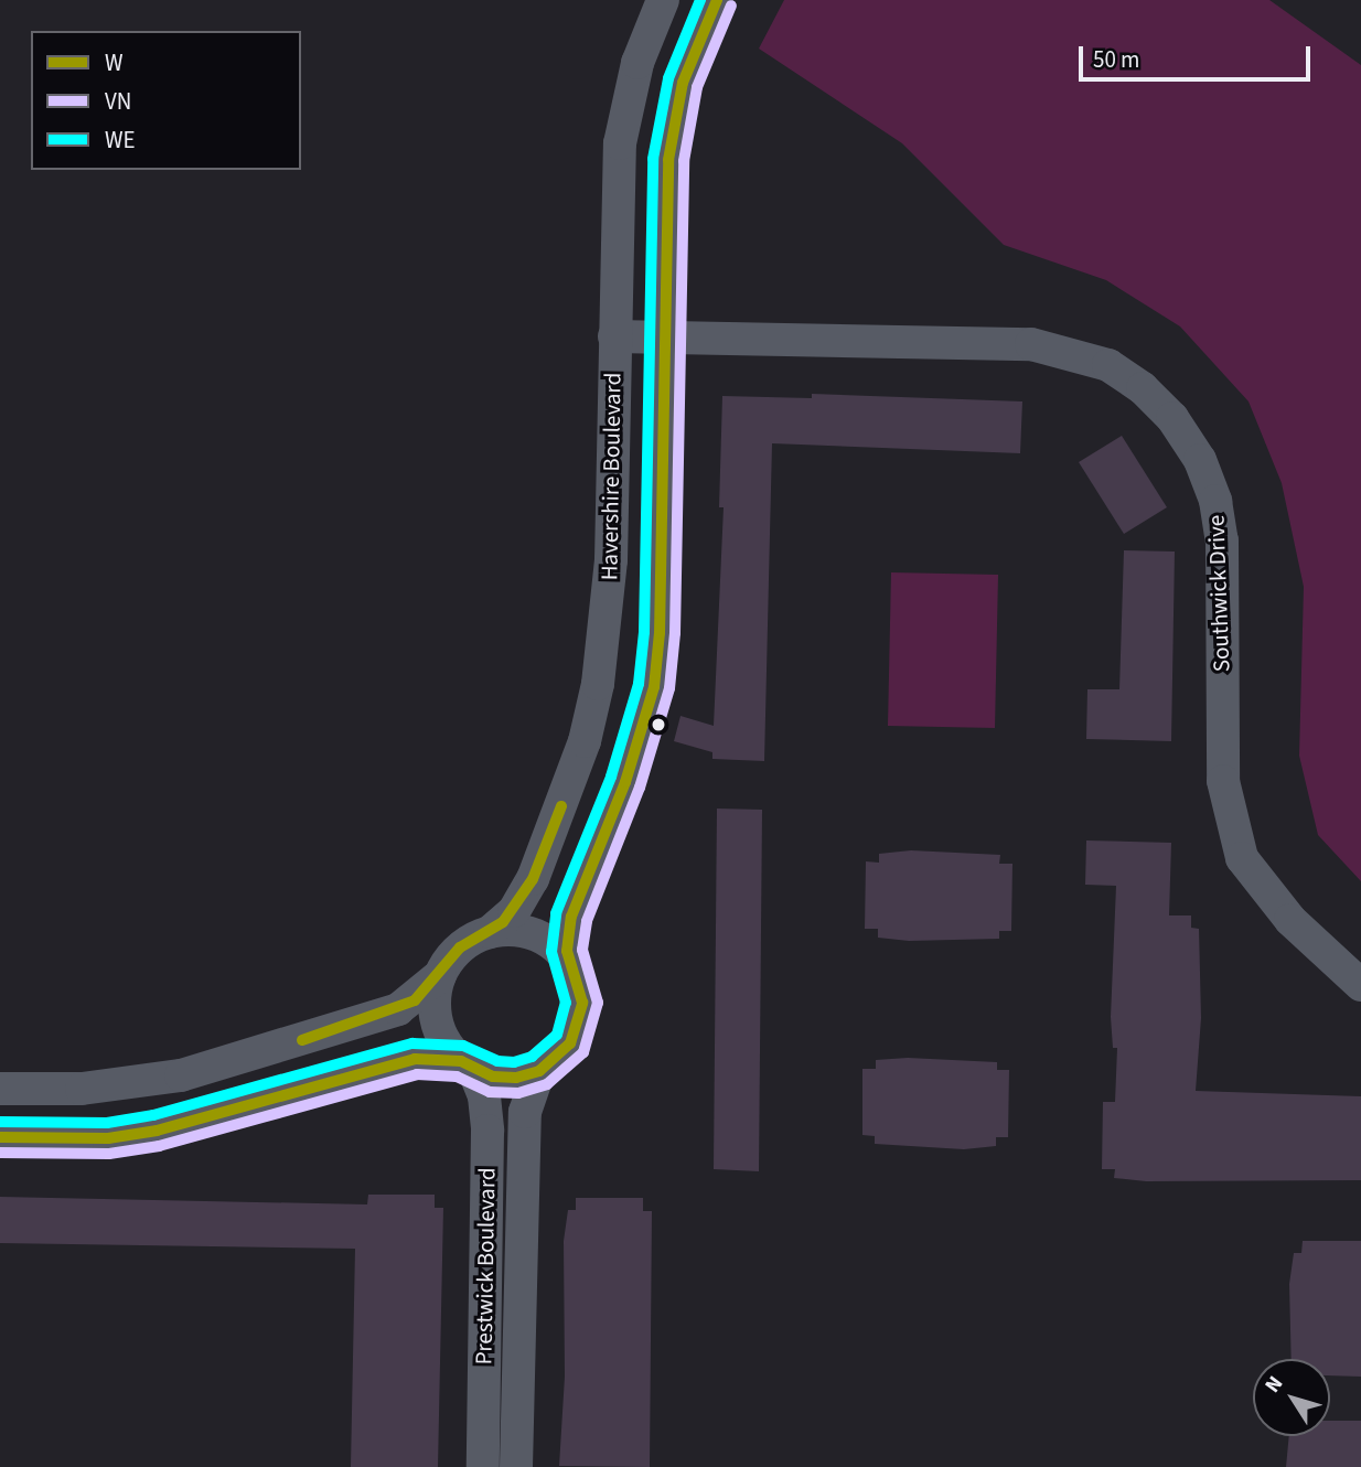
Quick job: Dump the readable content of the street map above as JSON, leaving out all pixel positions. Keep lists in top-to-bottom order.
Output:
{
  "streets": {
    "street": ["Havershire Boulevard", "Southwick Drive", "Prestwick Boulevard"]
  },
  "crossings": [
    ["Havershire Boulevard", "Southwick Drive"],
    ["Havershire Boulevard", "Prestwick Boulevard"]
  ],
  "lines": ["transit line W", "transit line WE", "transit line VN"],
  "legend": ["W", "VN", "WE"],
  "scale_bar": "50 m",
  "north": "top left"
}
